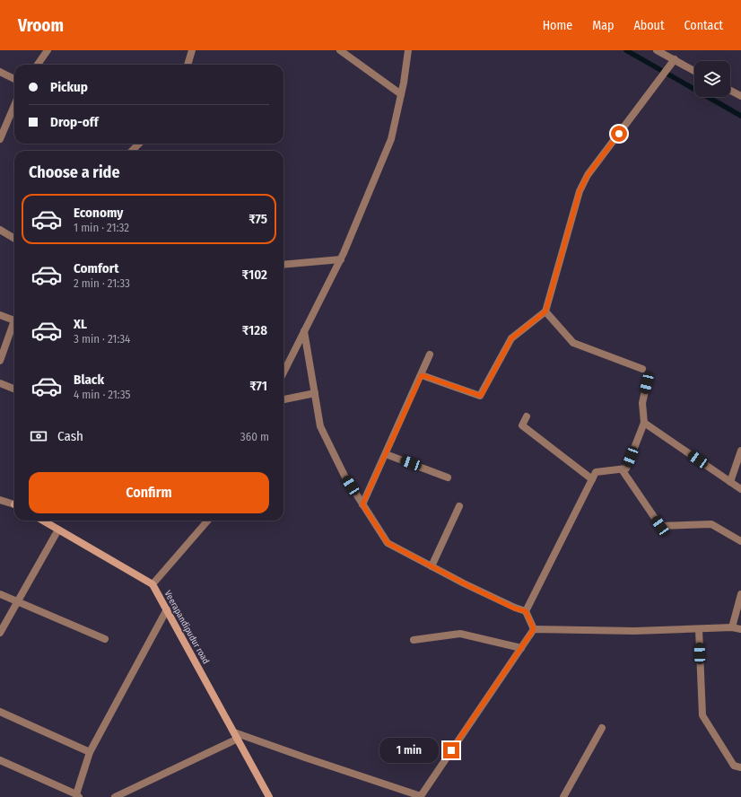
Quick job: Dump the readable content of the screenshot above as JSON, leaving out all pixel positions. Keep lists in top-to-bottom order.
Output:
{
  "streets": {
    "street": ["Veerapandipudur road"]
  },
  "page": {
    "header": "Vroom",
    "nav": [
      "Home",
      "Map",
      "About",
      "Contact"
    ],
    "banner": ["Pickup", "Drop-off"],
    "heading": "Choose a ride",
    "list": [
      {
        "name": "Economy",
        "note": "1 min · 21:32",
        "value": "₹75"
      },
      {
        "name": "Comfort",
        "note": "2 min · 21:33",
        "value": "₹102"
      },
      {
        "name": "XL",
        "note": "3 min · 21:34",
        "value": "₹128"
      },
      {
        "name": "Black",
        "note": "4 min · 21:35",
        "value": "₹71"
      }
    ],
    "pay": ["Cash", "360 m"],
    "buttons": "Confirm",
    "bubble": "1 min"
  }
}
